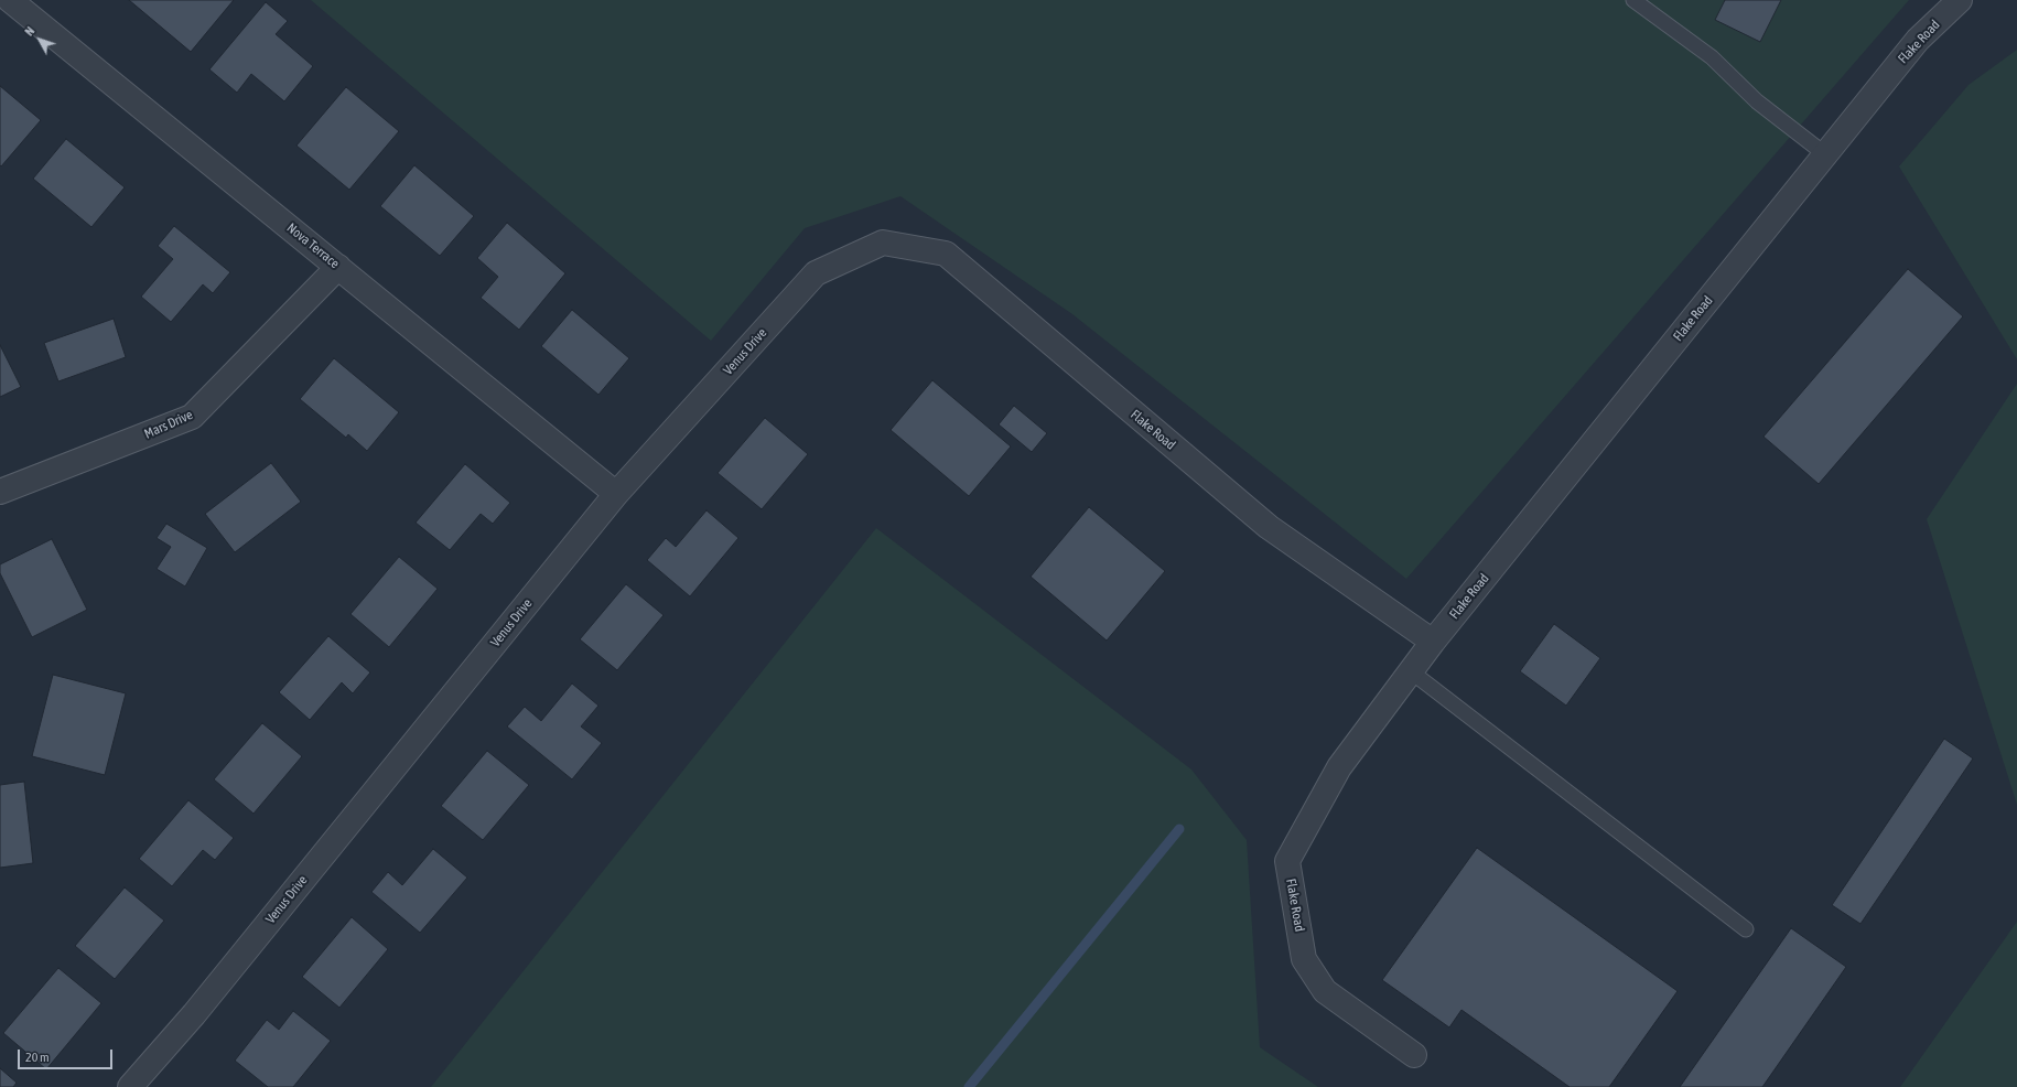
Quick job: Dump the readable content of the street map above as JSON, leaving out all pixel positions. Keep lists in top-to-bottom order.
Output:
{
  "streets": {
    "street": [
      "Flake Road",
      "Nova Terrace",
      "Venus Drive",
      "Mars Drive"
    ]
  },
  "crossings": [
    ["Flake Road", "Venus Drive"],
    ["Nova Terrace", "Venus Drive"],
    ["Nova Terrace", "Mars Drive"]
  ],
  "scale_bar": "20 m",
  "north": "top left"
}
